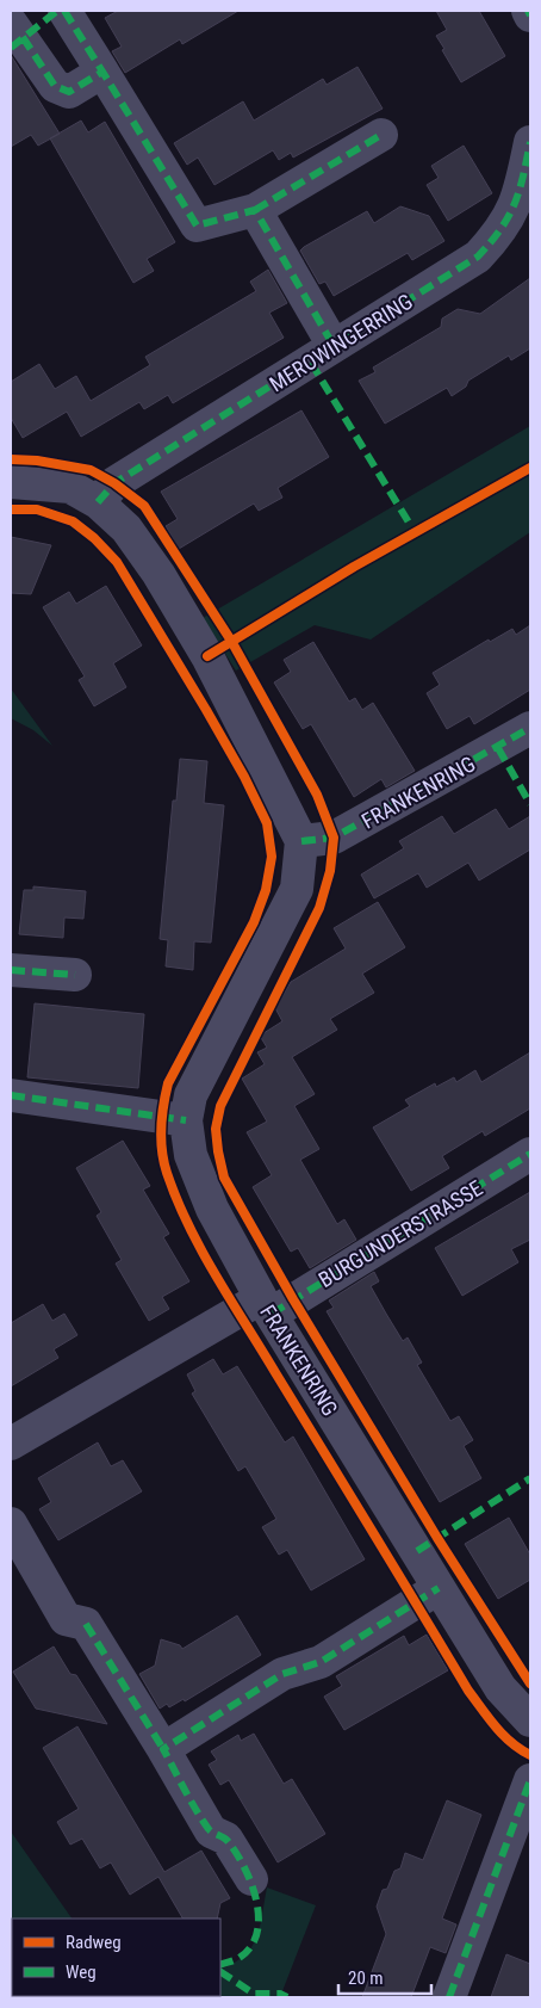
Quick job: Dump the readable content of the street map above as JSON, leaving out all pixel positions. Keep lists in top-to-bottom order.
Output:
{
  "streets": {
    "street": ["MEROWINGERRING", "FRANKENRING", "BURGUNDERSTRASSE"]
  },
  "crossings": [
    ["FRANKENRING", "BURGUNDERSTRASSE"]
  ],
  "legend": ["Radweg", "Weg"],
  "scale_bar": "20 m"
}
